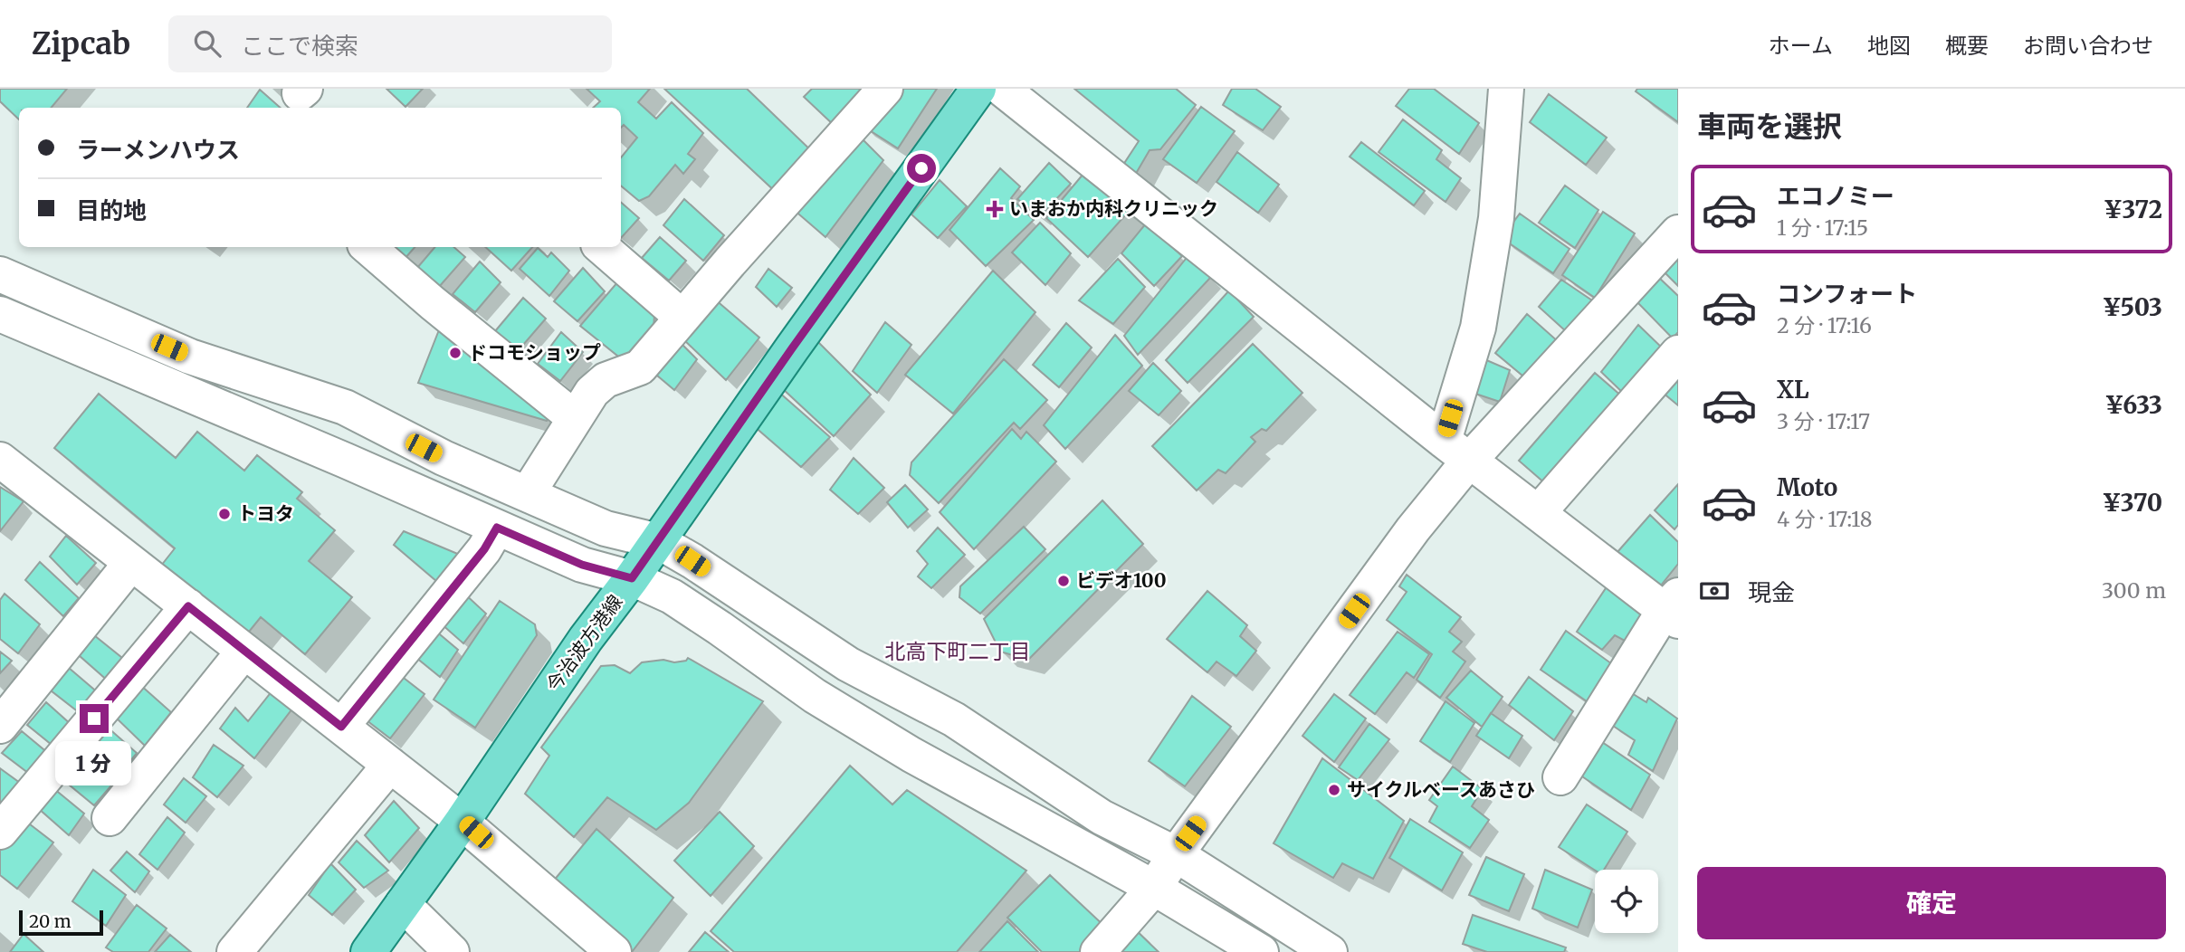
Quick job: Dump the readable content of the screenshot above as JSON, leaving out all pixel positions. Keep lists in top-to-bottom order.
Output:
{
  "streets": {
    "main road": ["今治波方港線"]
  },
  "districts": ["北高下町二丁目"],
  "places": {
    "health": ["いまおか内科クリニック"],
    "other": [
      "ドコモショップ",
      "トヨタ",
      "ビデオ100",
      "サイクルベースあさひ"
    ]
  },
  "scale_bar": "20 m",
  "page": {
    "header": "Zipcab",
    "search": "ここで検索",
    "nav": [
      "ホーム",
      "地図",
      "概要",
      "お問い合わせ"
    ],
    "heading": "車両を選択",
    "banner": ["ラーメンハウス", "目的地"],
    "list": [
      {
        "name": "エコノミー",
        "note": "1 分 · 17:15",
        "value": "¥372"
      },
      {
        "name": "コンフォート",
        "note": "2 分 · 17:16",
        "value": "¥503"
      },
      {
        "name": "XL",
        "note": "3 分 · 17:17",
        "value": "¥633"
      },
      {
        "name": "Moto",
        "note": "4 分 · 17:18",
        "value": "¥370"
      }
    ],
    "pay": ["現金", "300 m"],
    "bubble": "1 分",
    "buttons": "確定",
    "scale": "20 m"
  }
}
